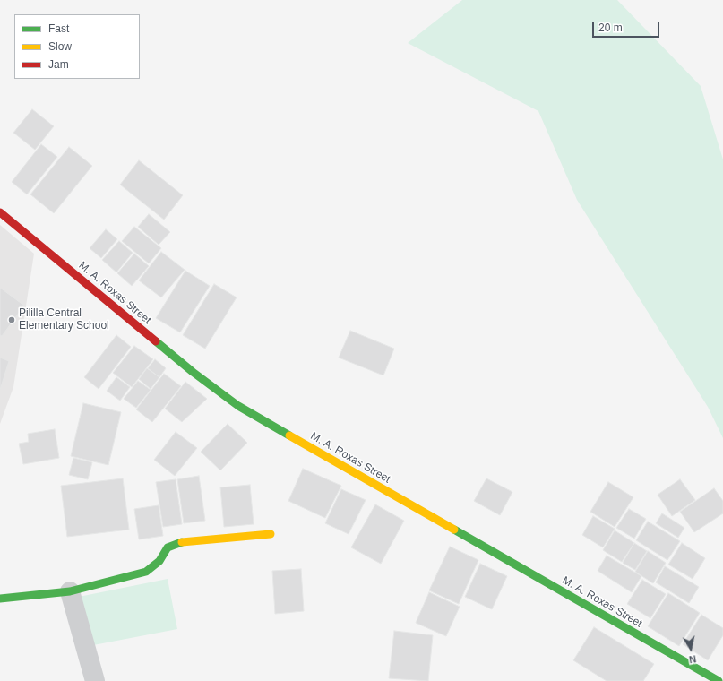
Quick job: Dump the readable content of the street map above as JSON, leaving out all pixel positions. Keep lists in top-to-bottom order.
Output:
{
  "streets": {
    "main road": ["M. A. Roxas Street"]
  },
  "places": ["Pililla Central Elementary School"],
  "legend": ["Fast", "Slow", "Jam"],
  "scale_bar": "20 m",
  "north": "bottom"
}
